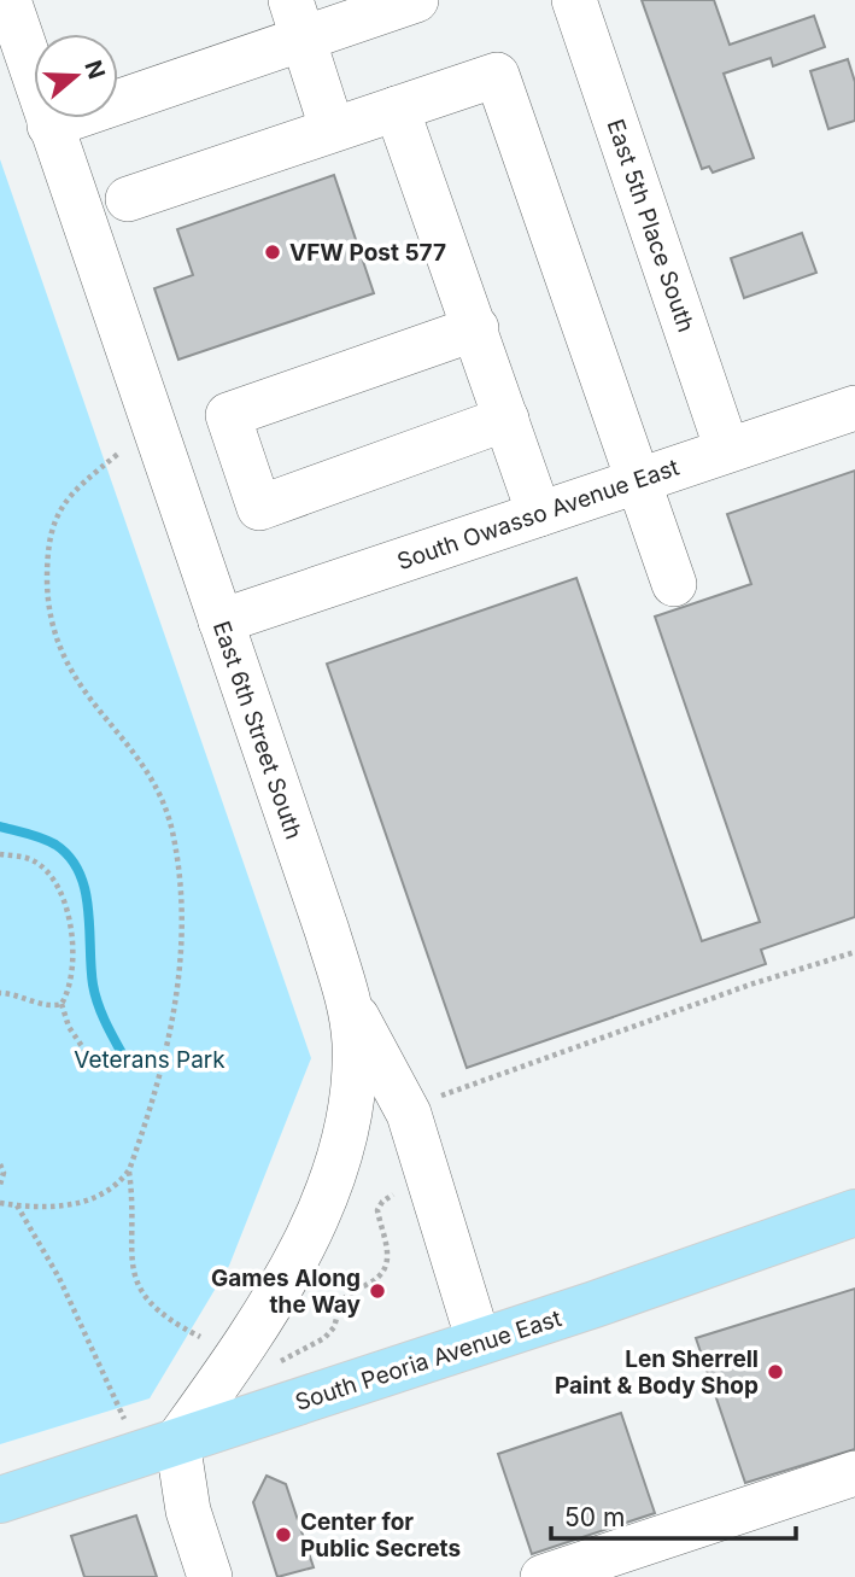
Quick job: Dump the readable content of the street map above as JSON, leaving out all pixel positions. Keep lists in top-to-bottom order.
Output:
{
  "streets": {
    "main road": ["South Peoria Avenue East"],
    "street": ["East 5th Place South", "South Owasso Avenue East", "East 6th Street South"]
  },
  "crossings": [
    ["East 5th Place South", "South Owasso Avenue East"],
    ["South Owasso Avenue East", "East 6th Street South"],
    ["East 6th Street South", "South Peoria Avenue East"]
  ],
  "parks": ["Veterans Park"],
  "places": [
    "VFW Post 577",
    "Games Along the Way",
    "Len Sherrell Paint & Body Shop",
    "Center for Public Secrets"
  ],
  "scale_bar": "50 m",
  "north": "right"
}
